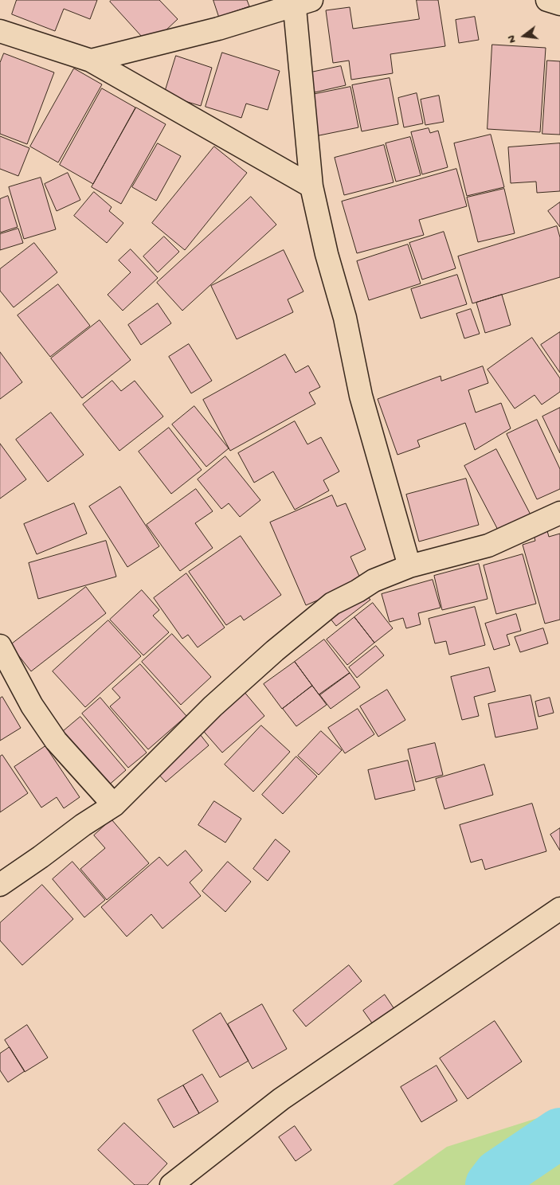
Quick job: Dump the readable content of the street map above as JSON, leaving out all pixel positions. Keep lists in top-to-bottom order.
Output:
{
  "north": "left"
}
